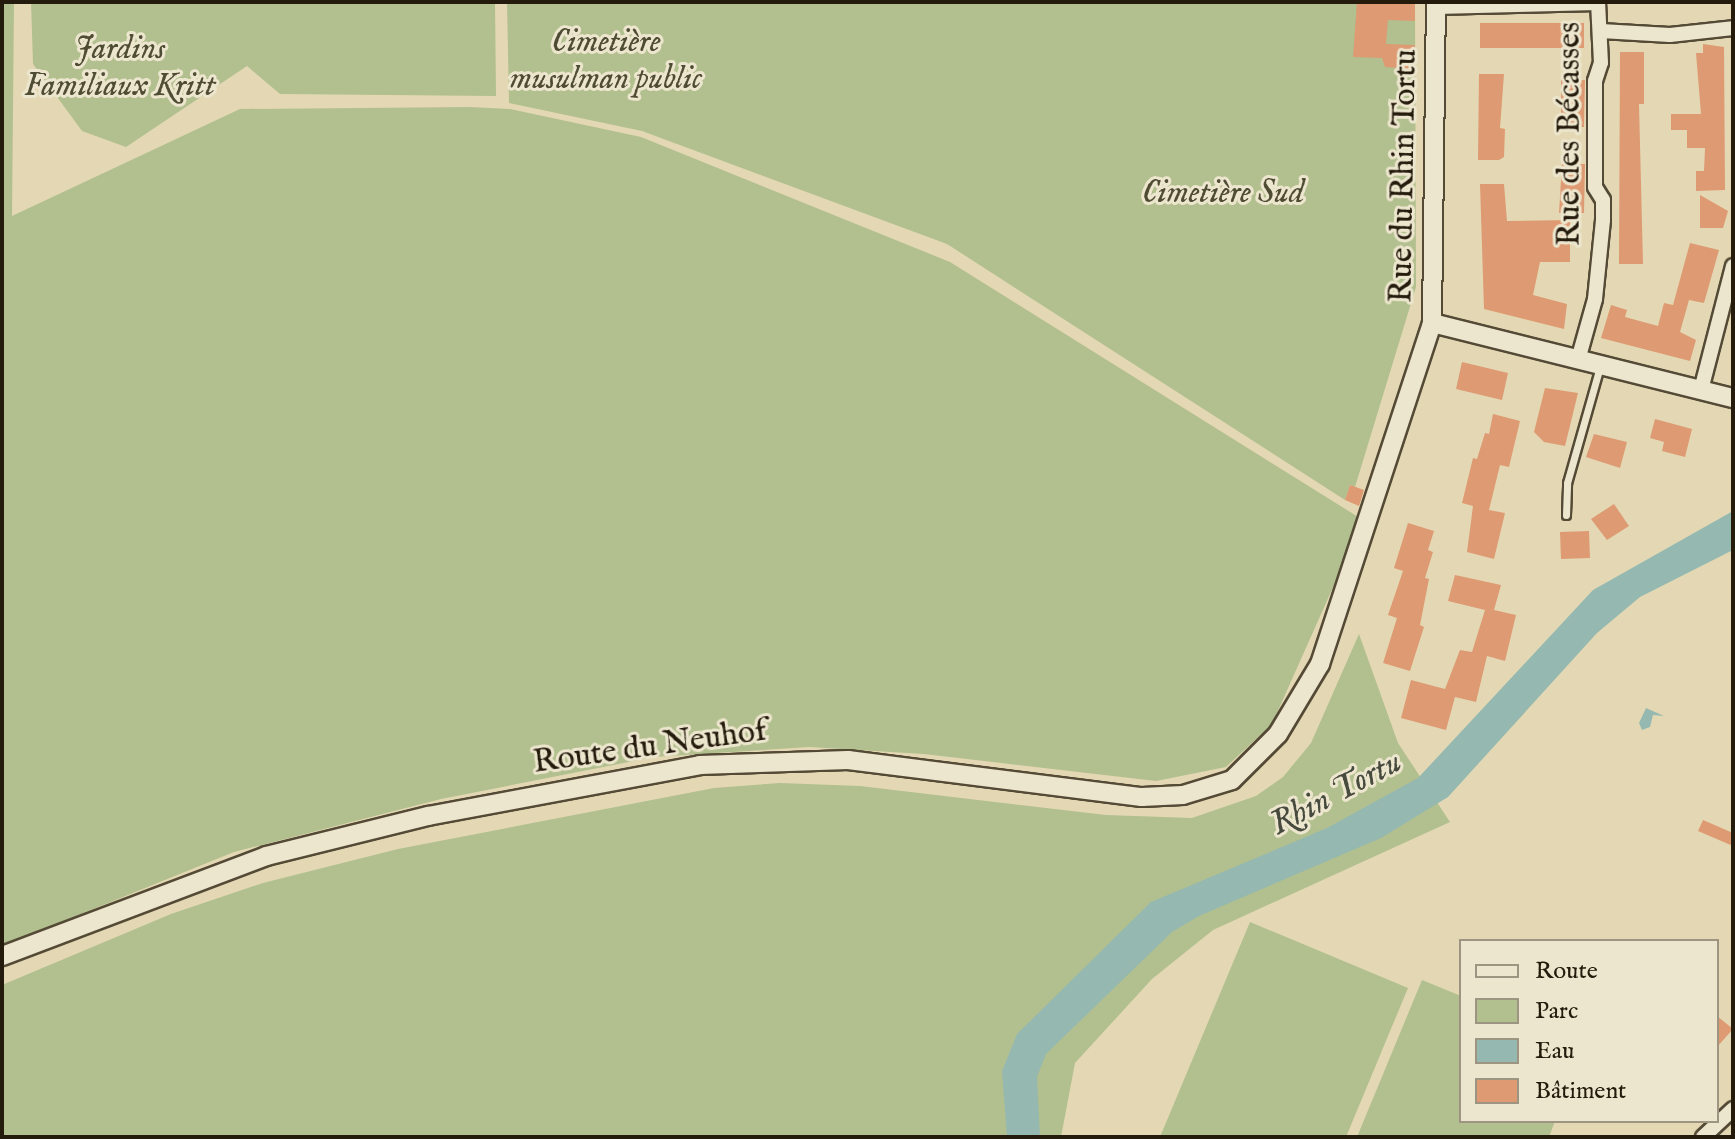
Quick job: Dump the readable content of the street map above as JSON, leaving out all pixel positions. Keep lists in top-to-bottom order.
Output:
{
  "streets": {
    "street": ["Rue des Bécasses", "Rue du Rhin Tortu", "Route du Neuhof"]
  },
  "crossings": [
    ["Rue du Rhin Tortu", "Route du Neuhof"]
  ],
  "water": ["Rhin Tortu"],
  "parks": ["Cimetière musulman public", "Jardins Familiaux Kritt", "Cimetière Sud"],
  "legend": [
    "Route",
    "Parc",
    "Eau",
    "Bâtiment"
  ]
}
